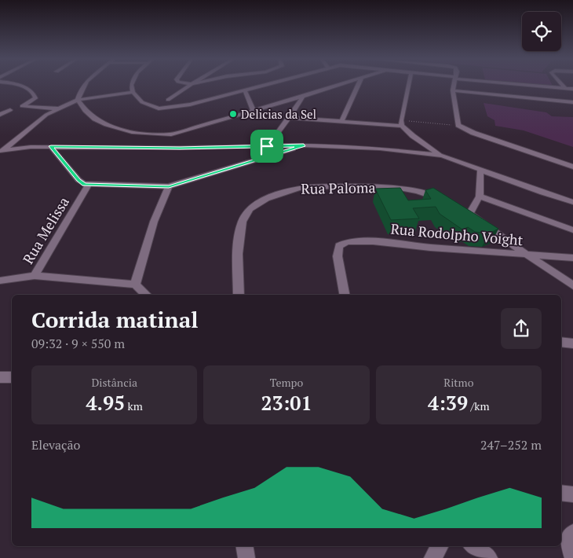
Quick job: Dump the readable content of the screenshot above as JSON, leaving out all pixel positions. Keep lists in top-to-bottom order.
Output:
{
  "streets": {
    "street": ["Rua Paloma", "Rua Melissa", "Rua Rodolpho Voight"]
  },
  "places": ["Delicias da Sel"],
  "page": {
    "heading": ["Corrida matinal", "09:32 · 9 × 550 m"],
    "stats": [
      ["Distância", "4.95 km"],
      ["Tempo", "23:01"],
      ["Ritmo", "4:39 /km"]
    ],
    "chart": ["Elevação", "247–252 m"]
  }
}
